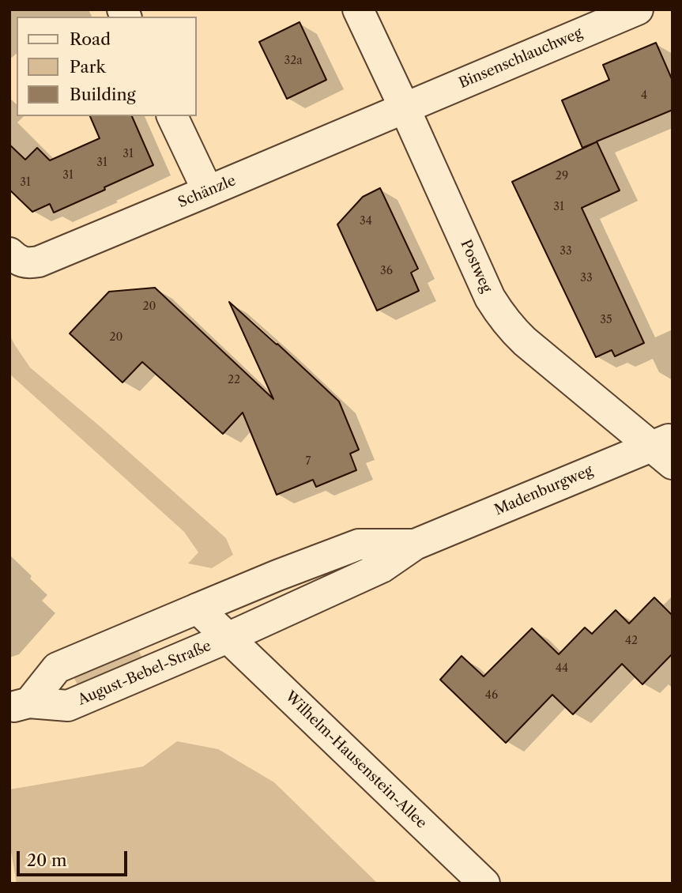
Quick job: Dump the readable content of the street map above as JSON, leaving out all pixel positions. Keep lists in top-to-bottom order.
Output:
{
  "streets": {
    "street": [
      "Binsenschlauchweg",
      "Schänzle",
      "Postweg",
      "Madenburgweg",
      "August-Bebel-Straße",
      "Wilhelm-Hausenstein-Allee"
    ]
  },
  "crossings": [
    ["Binsenschlauchweg", "Schänzle"],
    ["Binsenschlauchweg", "Postweg"],
    ["Schänzle", "Postweg"],
    ["Postweg", "Madenburgweg"],
    ["Madenburgweg", "August-Bebel-Straße"],
    ["Madenburgweg", "Wilhelm-Hausenstein-Allee"],
    ["August-Bebel-Straße", "Wilhelm-Hausenstein-Allee"]
  ],
  "house_numbers": [
    "32a",
    "4",
    "31",
    "31",
    "31",
    "29",
    "31",
    "31",
    "34",
    "33",
    "36",
    "33",
    "20",
    "35",
    "20",
    "22",
    "7",
    "42",
    "44",
    "46"
  ],
  "legend": ["Road", "Park", "Building"],
  "scale_bar": "20 m"
}
